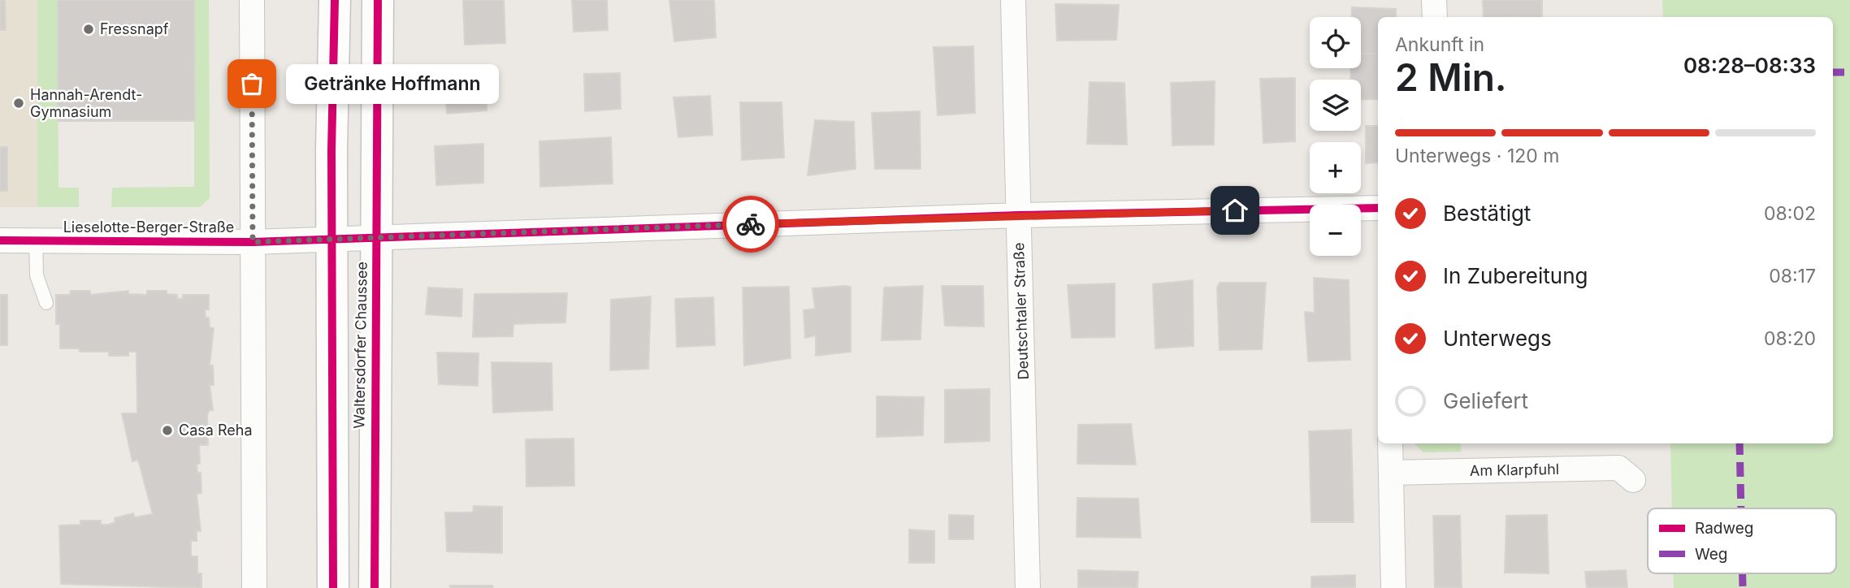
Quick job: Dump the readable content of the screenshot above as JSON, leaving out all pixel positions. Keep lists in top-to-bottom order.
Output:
{
  "streets": {
    "main road": ["Waltersdorfer Chaussee"],
    "street": ["Lieselotte-Berger-Straße", "Deutschtaler Straße", "Am Klarpfuhl"]
  },
  "crossings": [
    ["Lieselotte-Berger-Straße", "Deutschtaler Straße"],
    ["Lieselotte-Berger-Straße", "Waltersdorfer Chaussee"]
  ],
  "places": [
    "Fressnapf",
    "Getränke Hoffmann",
    "Hannah-Arendt- Gymnasium",
    "Casa Reha"
  ],
  "legend": ["Radweg", "Weg"],
  "page": {
    "map_buttons": ["+", "−"],
    "heading": ["2 Min.", "Ankunft in", "08:28–08:33"],
    "bubble": "Getränke Hoffmann",
    "bar": "Unterwegs · 120 m",
    "list": [
      ["Bestätigt", "08:02"],
      ["In Zubereitung", "08:17"],
      ["Unterwegs", "08:20"],
      "Geliefert"
    ]
  }
}
